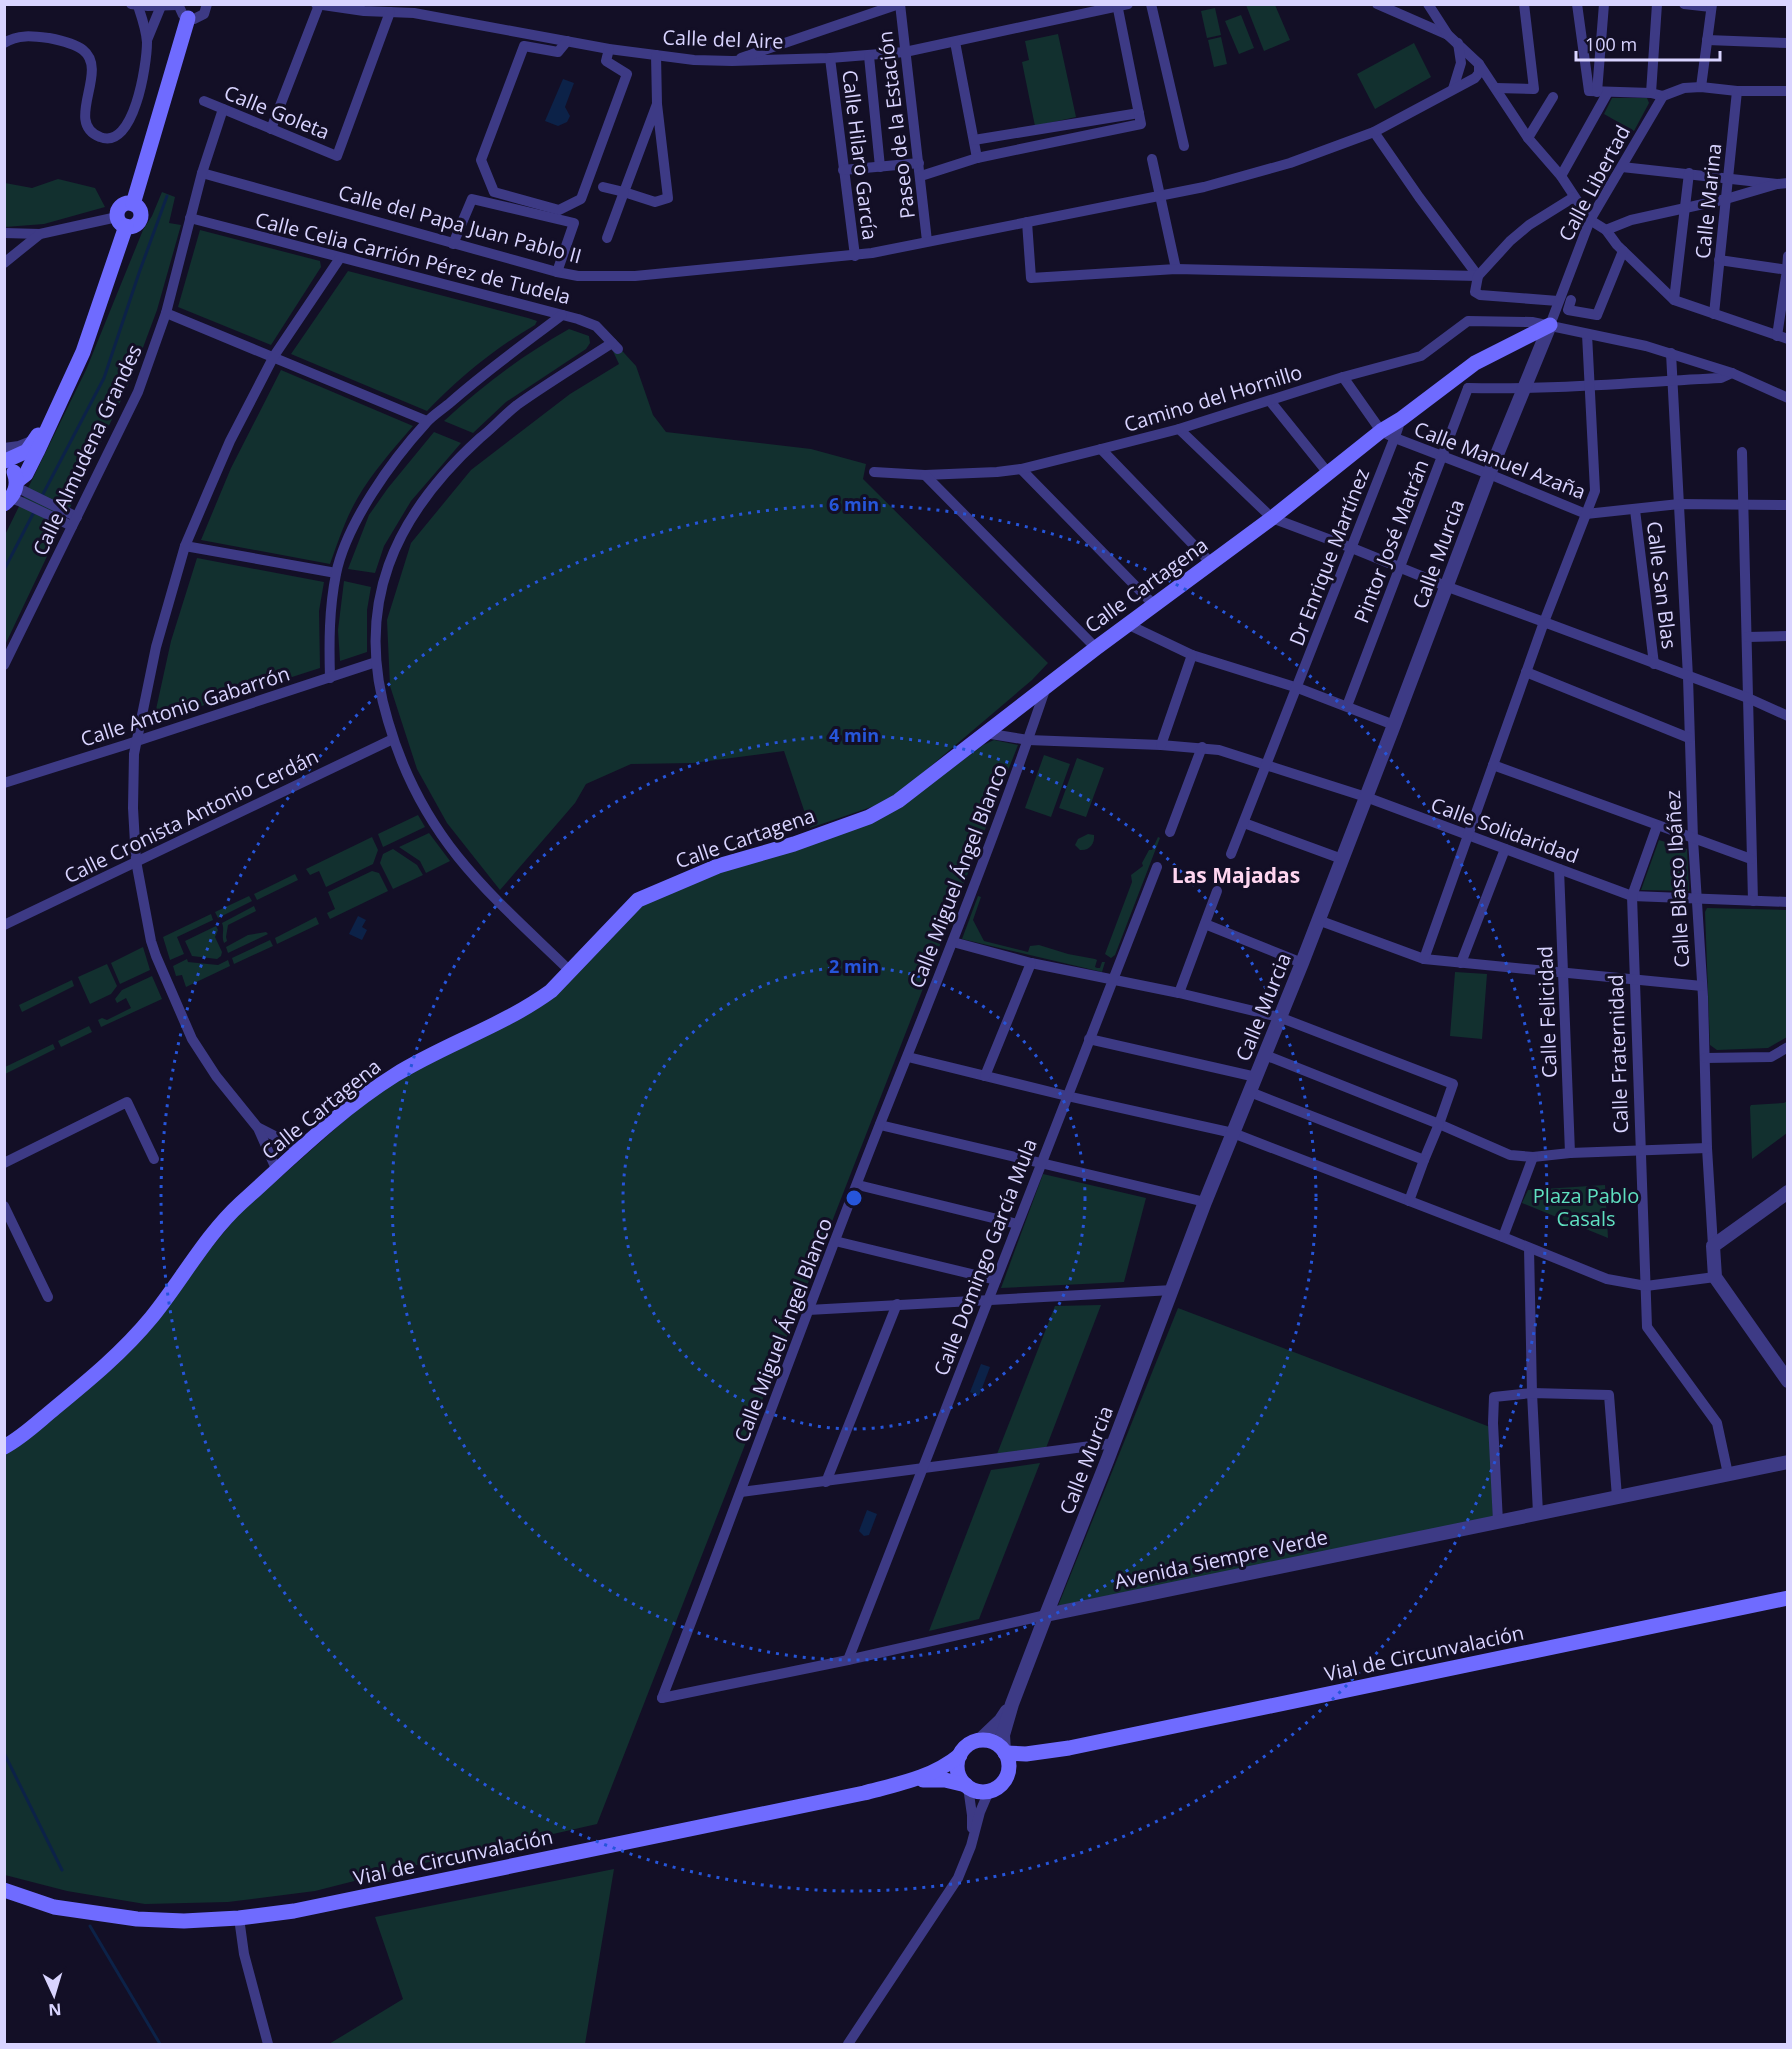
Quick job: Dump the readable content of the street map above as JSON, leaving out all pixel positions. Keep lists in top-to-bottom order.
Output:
{
  "streets": {
    "main road": ["Calle Cartagena", "Vial de Circunvalación"],
    "street": [
      "Calle del Aire",
      "Calle Goleta",
      "Paseo de la Estación",
      "Calle Hilaro García",
      "Calle Libertad",
      "Calle Marina",
      "Calle del Papa Juan Pablo II",
      "Calle Celia Carrión Pérez de Tudela",
      "Camino del Hornillo",
      "Calle Almudena Grandes",
      "Calle Manuel Azaña",
      "Pintor José Matrán",
      "Calle Murcia",
      "Dr Enrique Martínez",
      "Calle San Blas",
      "Calle Antonio Gabarrón",
      "Calle Cronista Antonio Cerdán",
      "Calle Solidaridad",
      "Calle Miguel Ángel Blanco",
      "Calle Blasco Ibáñez",
      "Calle Felicidad",
      "Calle Fraternidad",
      "Calle Domingo García Mula",
      "Avenida Siempre Verde"
    ]
  },
  "crossings": [
    ["Calle del Aire", "Calle Goleta"],
    ["Calle del Aire", "Paseo de la Estación"],
    ["Calle del Aire", "Calle Hilaro García"],
    ["Calle Goleta", "Calle Almudena Grandes"],
    ["Paseo de la Estación", "Calle del Papa Juan Pablo II"],
    ["Calle Hilaro García", "Calle del Papa Juan Pablo II"],
    ["Calle Libertad", "Camino del Hornillo"],
    ["Calle Libertad", "Calle Murcia"],
    ["Calle Libertad", "Calle Cartagena"],
    ["Calle del Papa Juan Pablo II", "Calle Almudena Grandes"],
    ["Calle Celia Carrión Pérez de Tudela", "Calle Almudena Grandes"],
    ["Calle Celia Carrión Pérez de Tudela", "Calle Antonio Gabarrón"],
    ["Camino del Hornillo", "Calle Murcia"],
    ["Camino del Hornillo", "Calle Cartagena"],
    ["Camino del Hornillo", "Calle Blasco Ibáñez"],
    ["Calle Manuel Azaña", "Pintor José Matrán"],
    ["Calle Manuel Azaña", "Calle Murcia"],
    ["Calle Manuel Azaña", "Dr Enrique Martínez"],
    ["Calle Manuel Azaña", "Calle Cartagena"],
    ["Calle Manuel Azaña", "Calle San Blas"],
    ["Calle Manuel Azaña", "Calle Blasco Ibáñez"],
    ["Calle Murcia", "Calle Cartagena"],
    ["Calle Murcia", "Calle Solidaridad"],
    ["Calle Murcia", "Avenida Siempre Verde"],
    ["Calle Murcia", "Vial de Circunvalación"],
    ["Dr Enrique Martínez", "Calle Cartagena"],
    ["Dr Enrique Martínez", "Calle Solidaridad"],
    ["Calle Cartagena", "Calle Solidaridad"],
    ["Calle Cartagena", "Calle Miguel Ángel Blanco"],
    ["Calle Solidaridad", "Calle Miguel Ángel Blanco"],
    ["Calle Solidaridad", "Calle Blasco Ibáñez"],
    ["Calle Solidaridad", "Calle Felicidad"],
    ["Calle Solidaridad", "Calle Fraternidad"],
    ["Calle Miguel Ángel Blanco", "Avenida Siempre Verde"],
    ["Calle Fraternidad", "Avenida Siempre Verde"],
    ["Calle Domingo García Mula", "Avenida Siempre Verde"]
  ],
  "districts": ["Las Majadas"],
  "parks": ["Plaza Pablo Casals"],
  "scale_bar": "100 m",
  "north": "bottom",
  "rings": ["6 min", "4 min", "2 min"]
}
